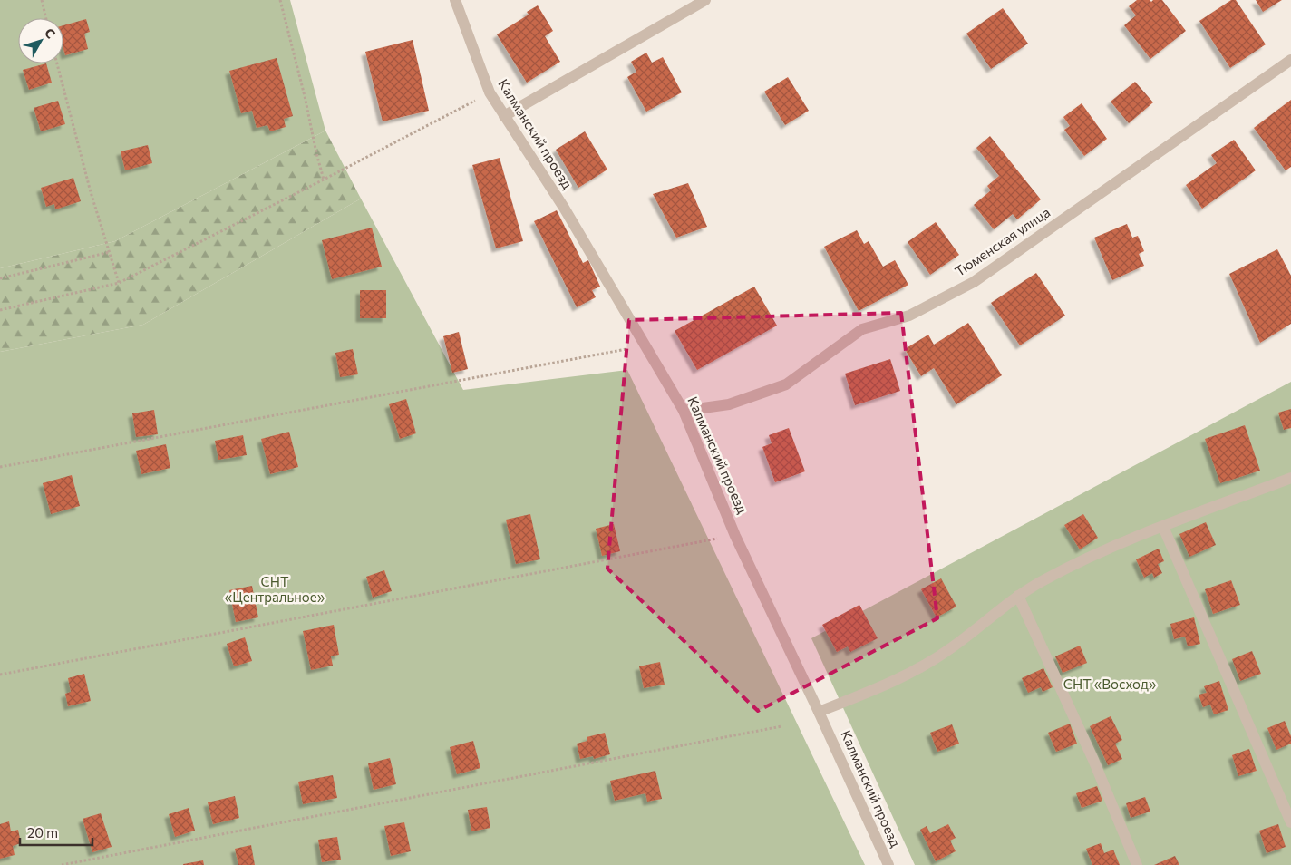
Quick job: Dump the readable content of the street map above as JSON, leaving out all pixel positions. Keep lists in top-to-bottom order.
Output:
{
  "streets": {
    "street": ["Калманский проезд", "Тюменская улица"]
  },
  "crossings": [
    ["Калманский проезд", "Тюменская улица"]
  ],
  "parks": ["СНТ «Центральное»", "СНТ «Восход»"],
  "scale_bar": "20 m",
  "north": "top right"
}
